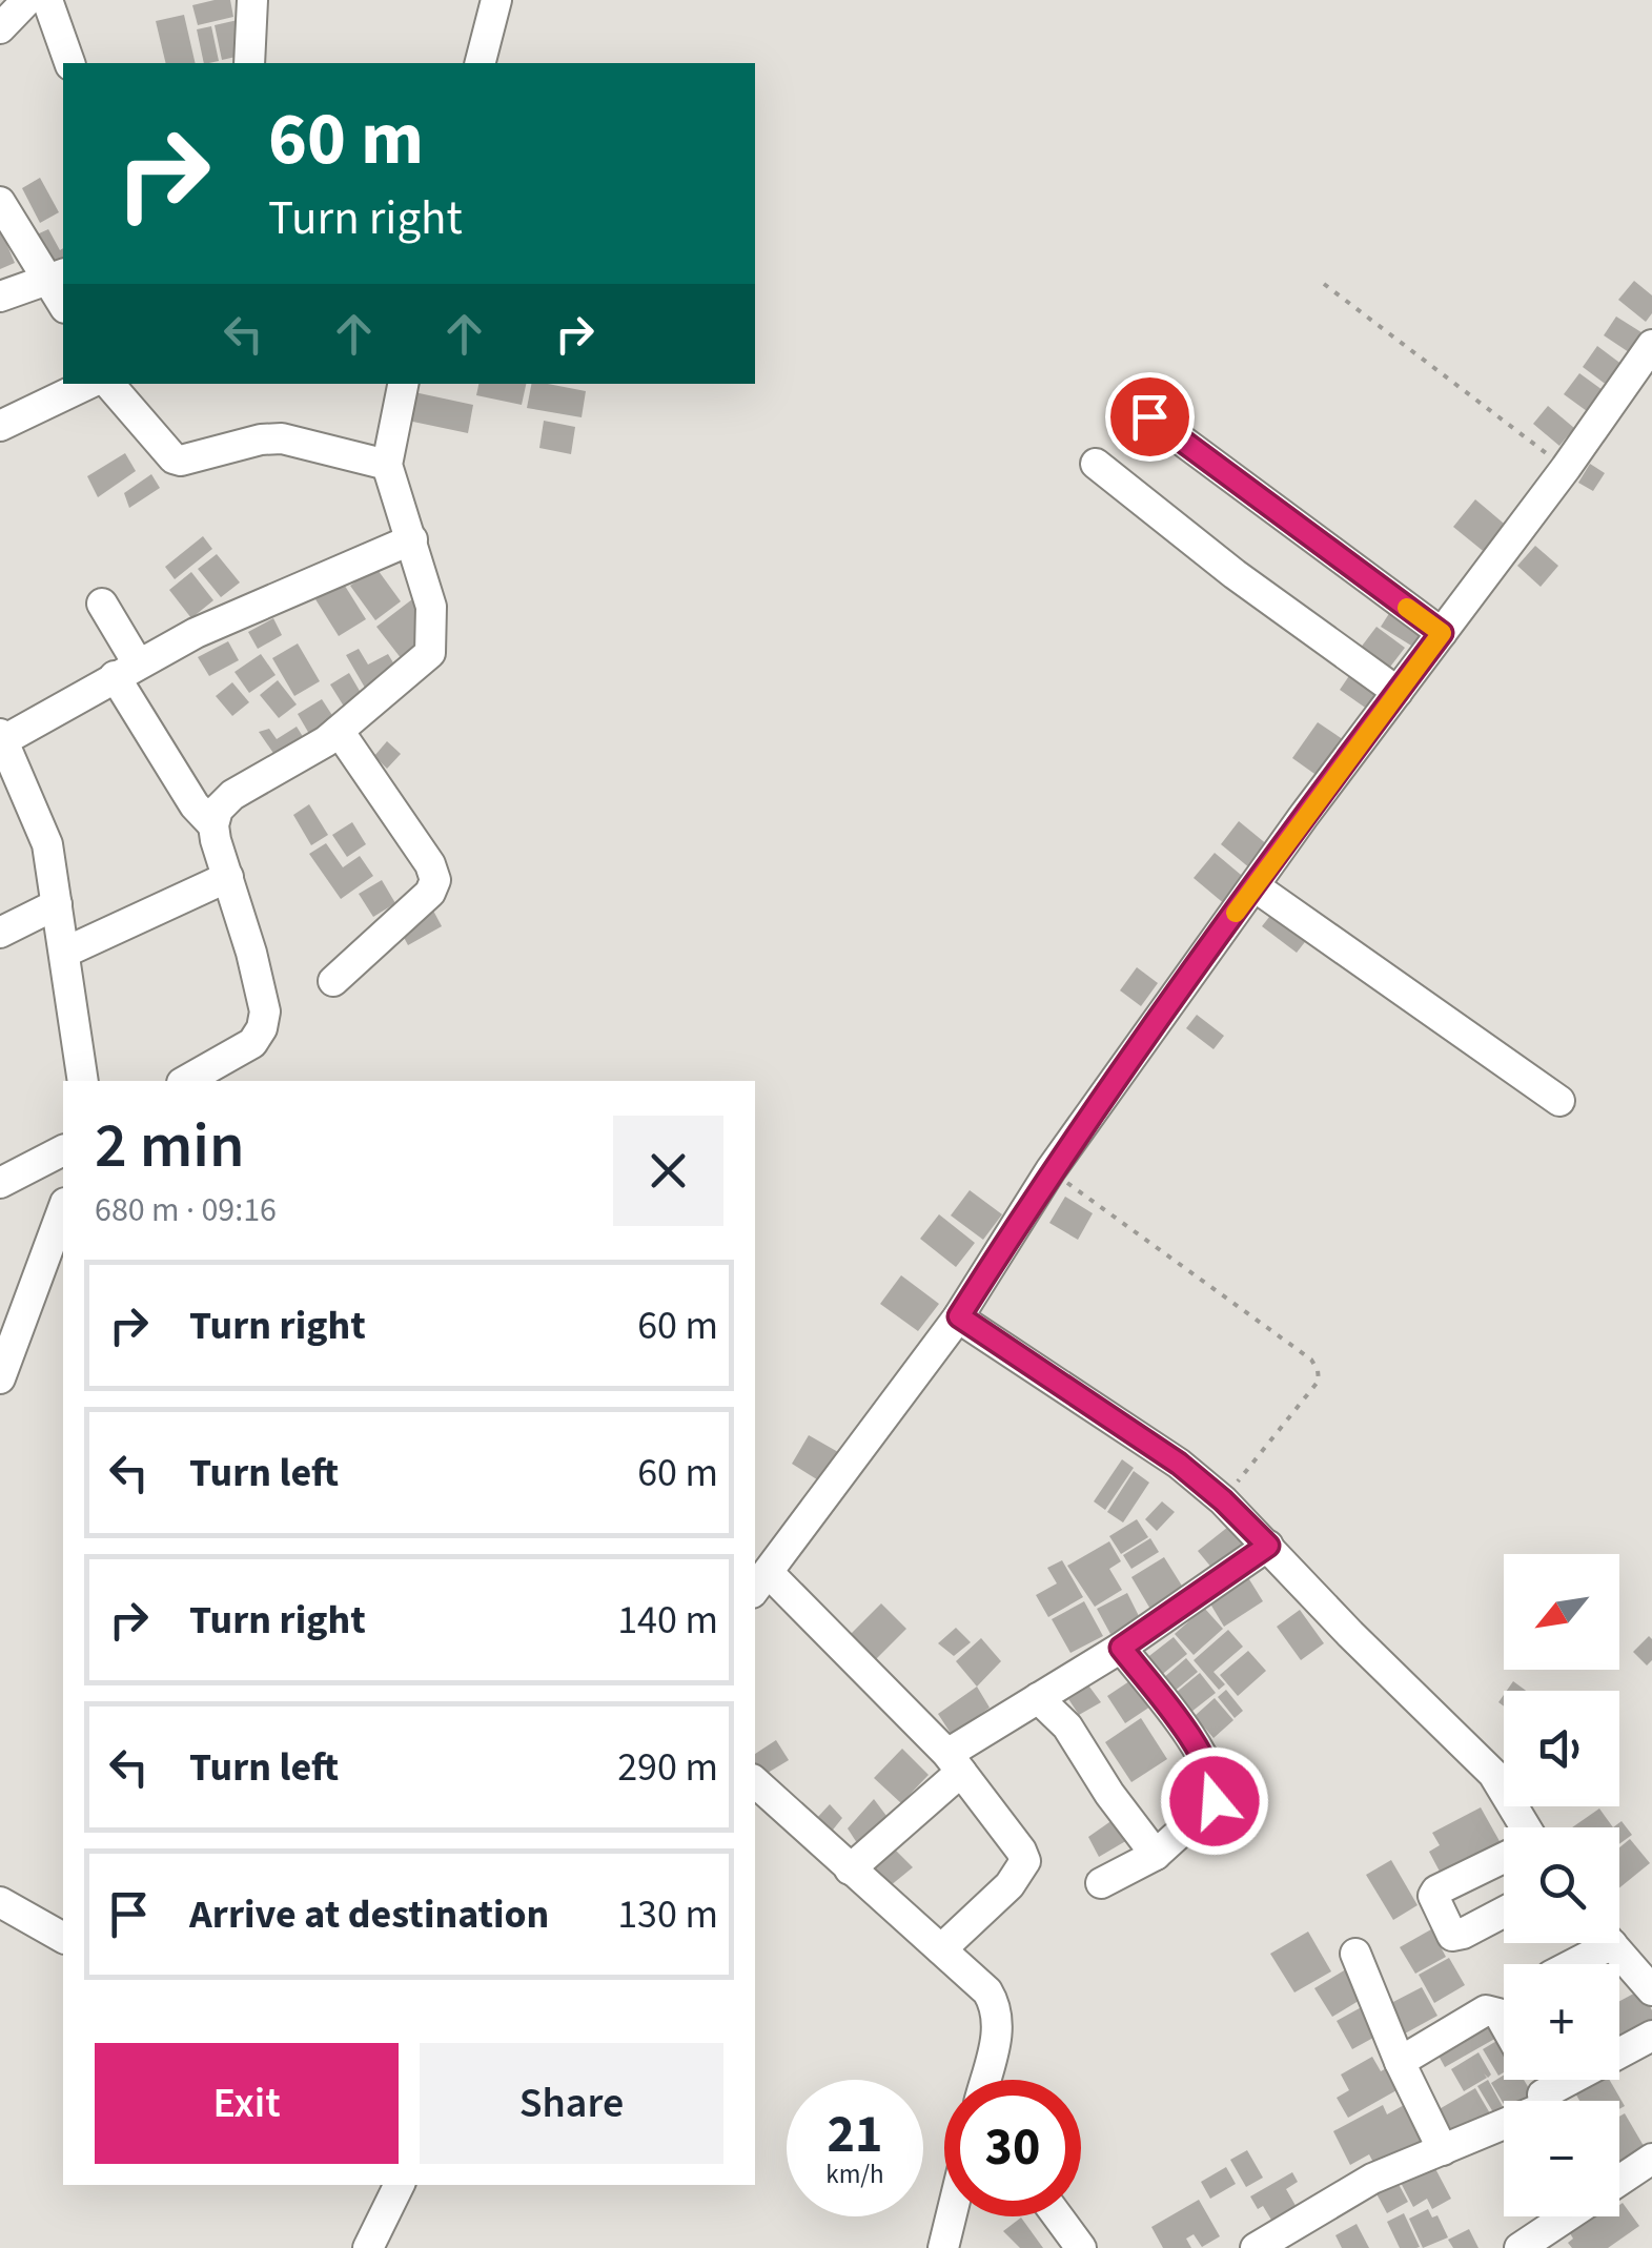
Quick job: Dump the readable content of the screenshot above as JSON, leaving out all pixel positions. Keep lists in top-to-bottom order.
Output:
{
  "north": "bottom left",
  "page": {
    "turn": ["60 m", "Turn right"],
    "heading": ["2 min", "680 m · 09:16"],
    "list": [
      {
        "name": "Turn right",
        "value": "60 m"
      },
      {
        "name": "Turn left",
        "value": "60 m"
      },
      {
        "name": "Turn right",
        "value": "140 m"
      },
      {
        "name": "Turn left",
        "value": "290 m"
      },
      {
        "name": "Arrive at destination",
        "value": "130 m"
      }
    ],
    "map_buttons": ["+", "−"],
    "buttons": ["Exit", "Share"],
    "speed": "21 km/h",
    "limit": "30"
  }
}
